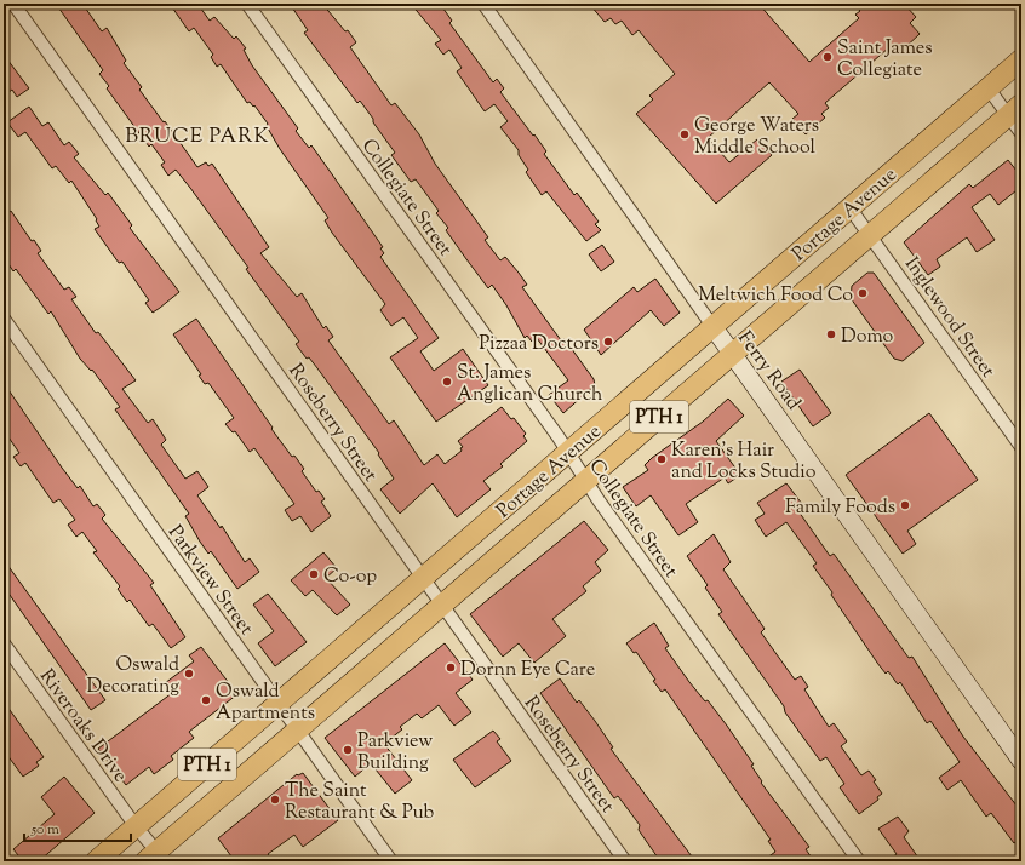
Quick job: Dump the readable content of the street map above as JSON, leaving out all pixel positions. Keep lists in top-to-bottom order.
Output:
{
  "streets": {
    "highway": ["Portage Avenue", "PTH 1"],
    "main road": ["Ferry Road"],
    "street": [
      "Collegiate Street",
      "Inglewood Street",
      "Roseberry Street",
      "Parkview Street",
      "Riveroaks Drive"
    ]
  },
  "crossings": [
    ["Collegiate Street", "Portage Avenue"],
    ["Portage Avenue", "Inglewood Street"],
    ["Portage Avenue", "Ferry Road"],
    ["Portage Avenue", "Roseberry Street"],
    ["Portage Avenue", "Parkview Street"],
    ["Portage Avenue", "Riveroaks Drive"]
  ],
  "districts": ["BRUCE PARK"],
  "places": [
    "Saint James Collegiate",
    "George Waters Middle School",
    "Meltwich Food Co",
    "Domo",
    "Pizzaa Doctors",
    "St. James Anglican Church",
    "Karen's Hair and Locks Studio",
    "Family Foods",
    "Co-op",
    "Dornn Eye Care",
    "Oswald Decorating",
    "Oswald Apartments",
    "Parkview Building",
    "The Saint Restaurant & Pub"
  ],
  "scale_bar": "50 m"
}
